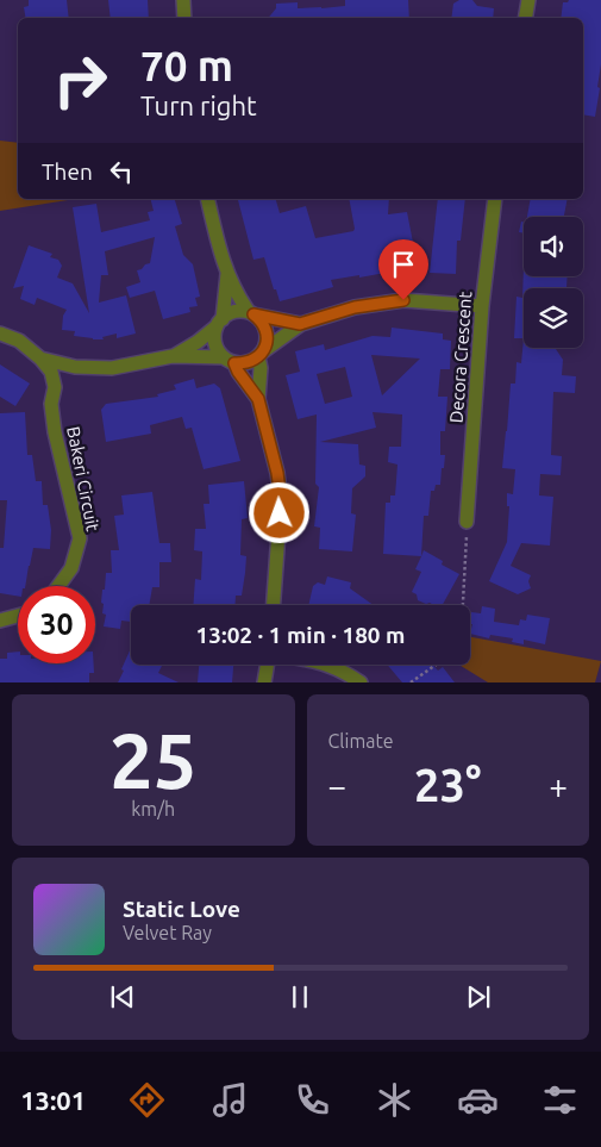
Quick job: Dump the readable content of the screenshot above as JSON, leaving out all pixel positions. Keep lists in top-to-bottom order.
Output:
{
  "streets": {
    "street": ["Decora Crescent", "Bakeri Circuit"]
  },
  "page": {
    "turn": ["70 m", "Turn right"],
    "then": "Then",
    "limit": "30",
    "trip": "13:02 · 1 min · 180 m",
    "tile": [
      ["25", "km/h"],
      "Climate"
    ],
    "heat": ["−", "23°", "+"],
    "song": ["Static Love", "Velvet Ray"],
    "tabs": "13:01"
  }
}
